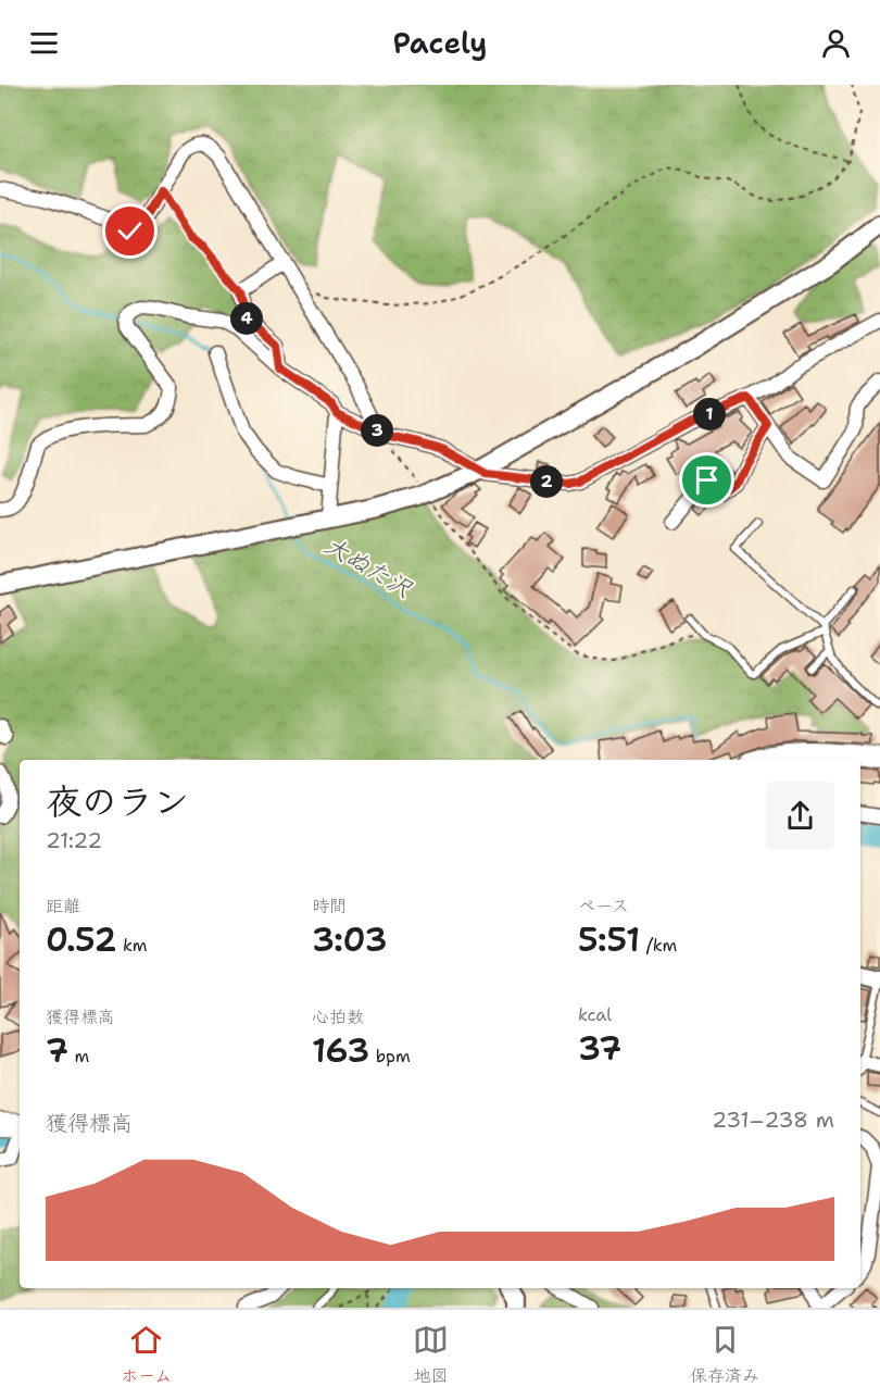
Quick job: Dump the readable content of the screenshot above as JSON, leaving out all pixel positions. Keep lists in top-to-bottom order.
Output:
{
  "water": ["大ぬた沢"],
  "page": {
    "header": "Pacely",
    "pins": [
      "4",
      "1",
      "3",
      "2"
    ],
    "heading": ["夜のラン", "21:22"],
    "stats": [
      ["距離", "0.52 km"],
      ["時間", "3:03"],
      ["ペース", "5:51 /km"],
      ["獲得標高", "7 m"],
      ["心拍数", "163 bpm"],
      ["kcal", "37"]
    ],
    "chart": ["獲得標高", "231–238 m"],
    "tabs": ["ホーム", "地図", "保存済み"]
  }
}
